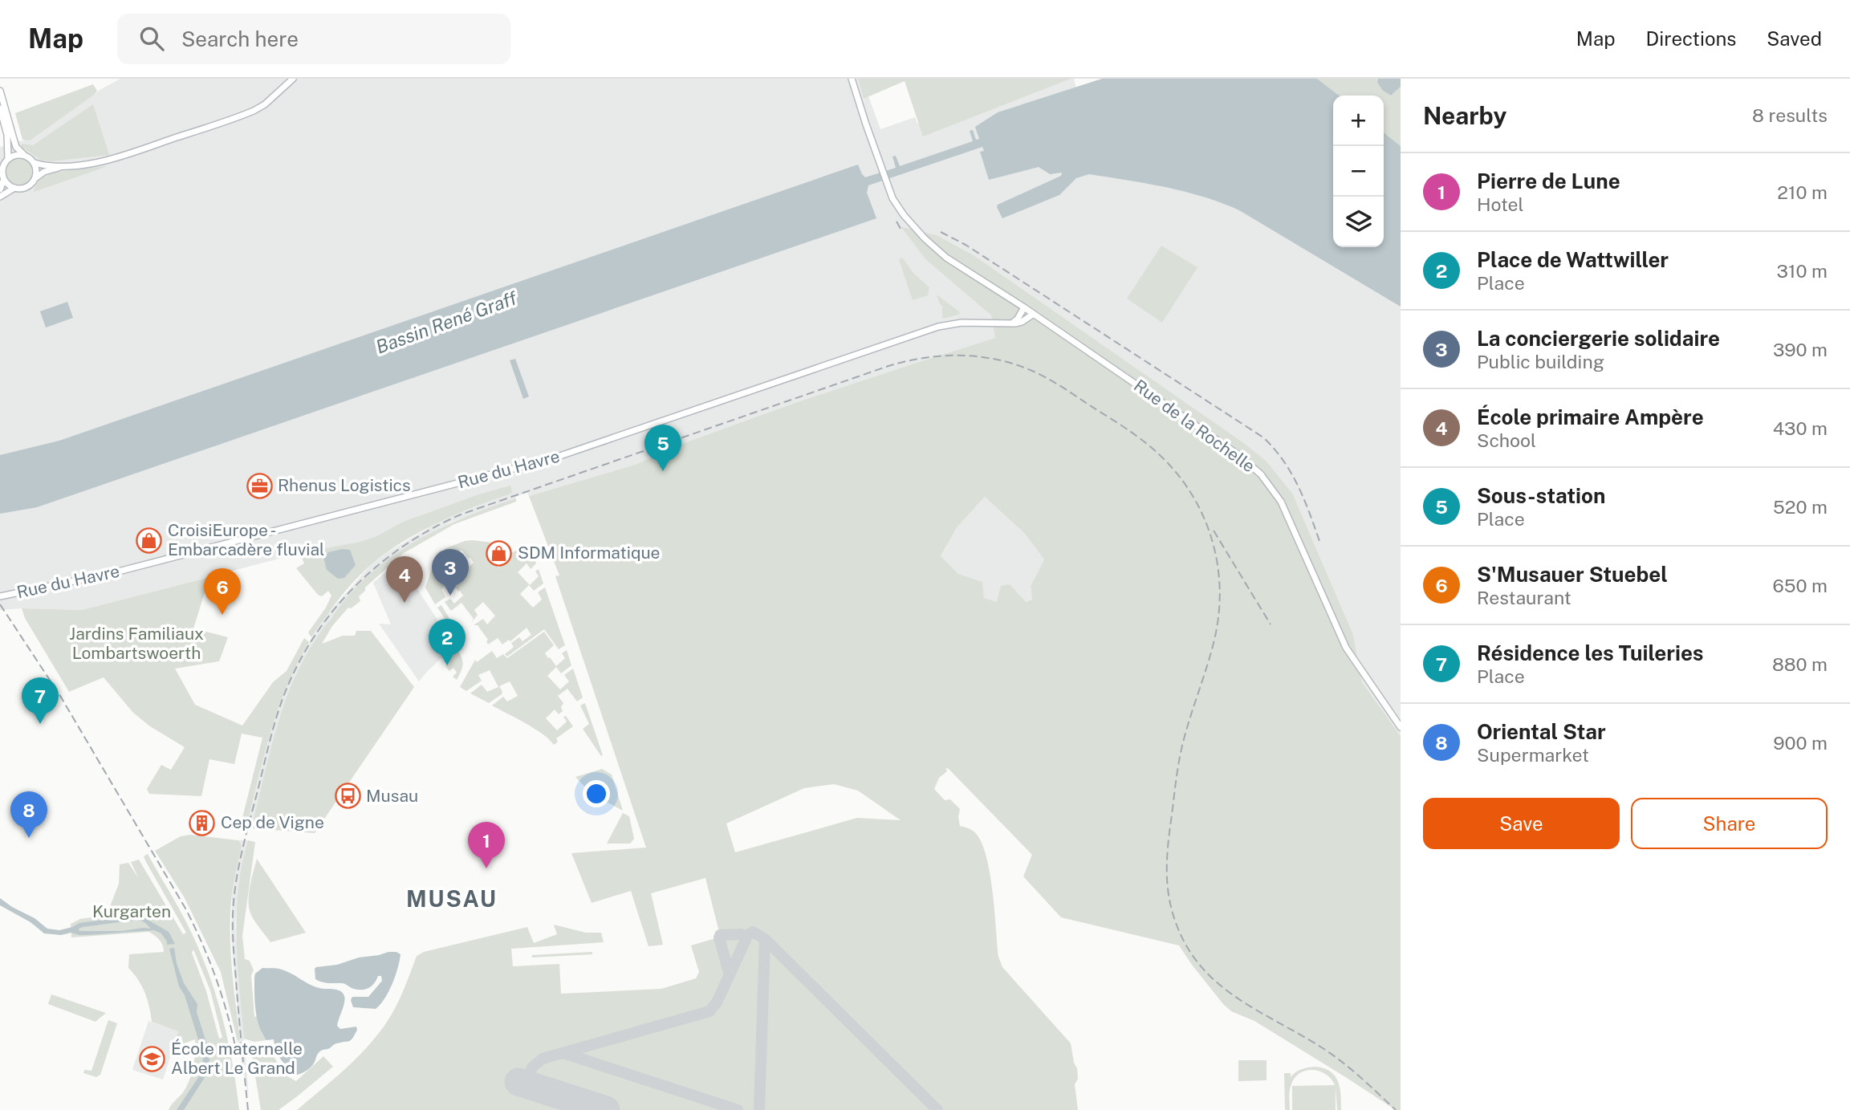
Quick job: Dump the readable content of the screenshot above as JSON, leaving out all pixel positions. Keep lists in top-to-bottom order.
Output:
{
  "streets": {
    "main road": ["Rue de la Rochelle", "Rue du Havre"]
  },
  "crossings": [
    ["Rue de la Rochelle", "Rue du Havre"]
  ],
  "districts": ["MUSAU"],
  "water": ["Bassin René Graff"],
  "parks": ["Jardins Familiaux Lombartswoerth", "Kurgarten"],
  "places": {
    "office": ["Rhenus Logistics"],
    "shop": ["CroisiEurope - Embarcadère fluvial", "SDM Informatique"],
    "bus stop": ["Musau"],
    "building": ["Cep de Vigne"],
    "school or university": ["École maternelle Albert Le Grand"]
  },
  "page": {
    "header": "Map",
    "search": "Search here",
    "nav": ["Map", "Directions", "Saved"],
    "heading": ["Nearby", "8 results"],
    "map_buttons": ["+", "−"],
    "list": [
      {
        "mark": "1",
        "name": "Pierre de Lune",
        "note": "Hotel",
        "value": "210 m"
      },
      {
        "mark": "2",
        "name": "Place de Wattwiller",
        "note": "Place",
        "value": "310 m"
      },
      {
        "mark": "3",
        "name": "La conciergerie solidaire",
        "note": "Public building",
        "value": "390 m"
      },
      {
        "mark": "4",
        "name": "École primaire Ampère",
        "note": "School",
        "value": "430 m"
      },
      {
        "mark": "5",
        "name": "Sous-station",
        "note": "Place",
        "value": "520 m"
      },
      {
        "mark": "6",
        "name": "S'Musauer Stuebel",
        "note": "Restaurant",
        "value": "650 m"
      },
      {
        "mark": "7",
        "name": "Résidence les Tuileries",
        "note": "Place",
        "value": "880 m"
      },
      {
        "mark": "8",
        "name": "Oriental Star",
        "note": "Supermarket",
        "value": "900 m"
      }
    ],
    "pins": [
      "5",
      "3",
      "4",
      "6",
      "2",
      "7",
      "8",
      "1"
    ],
    "buttons": ["Save", "Share"]
  }
}
